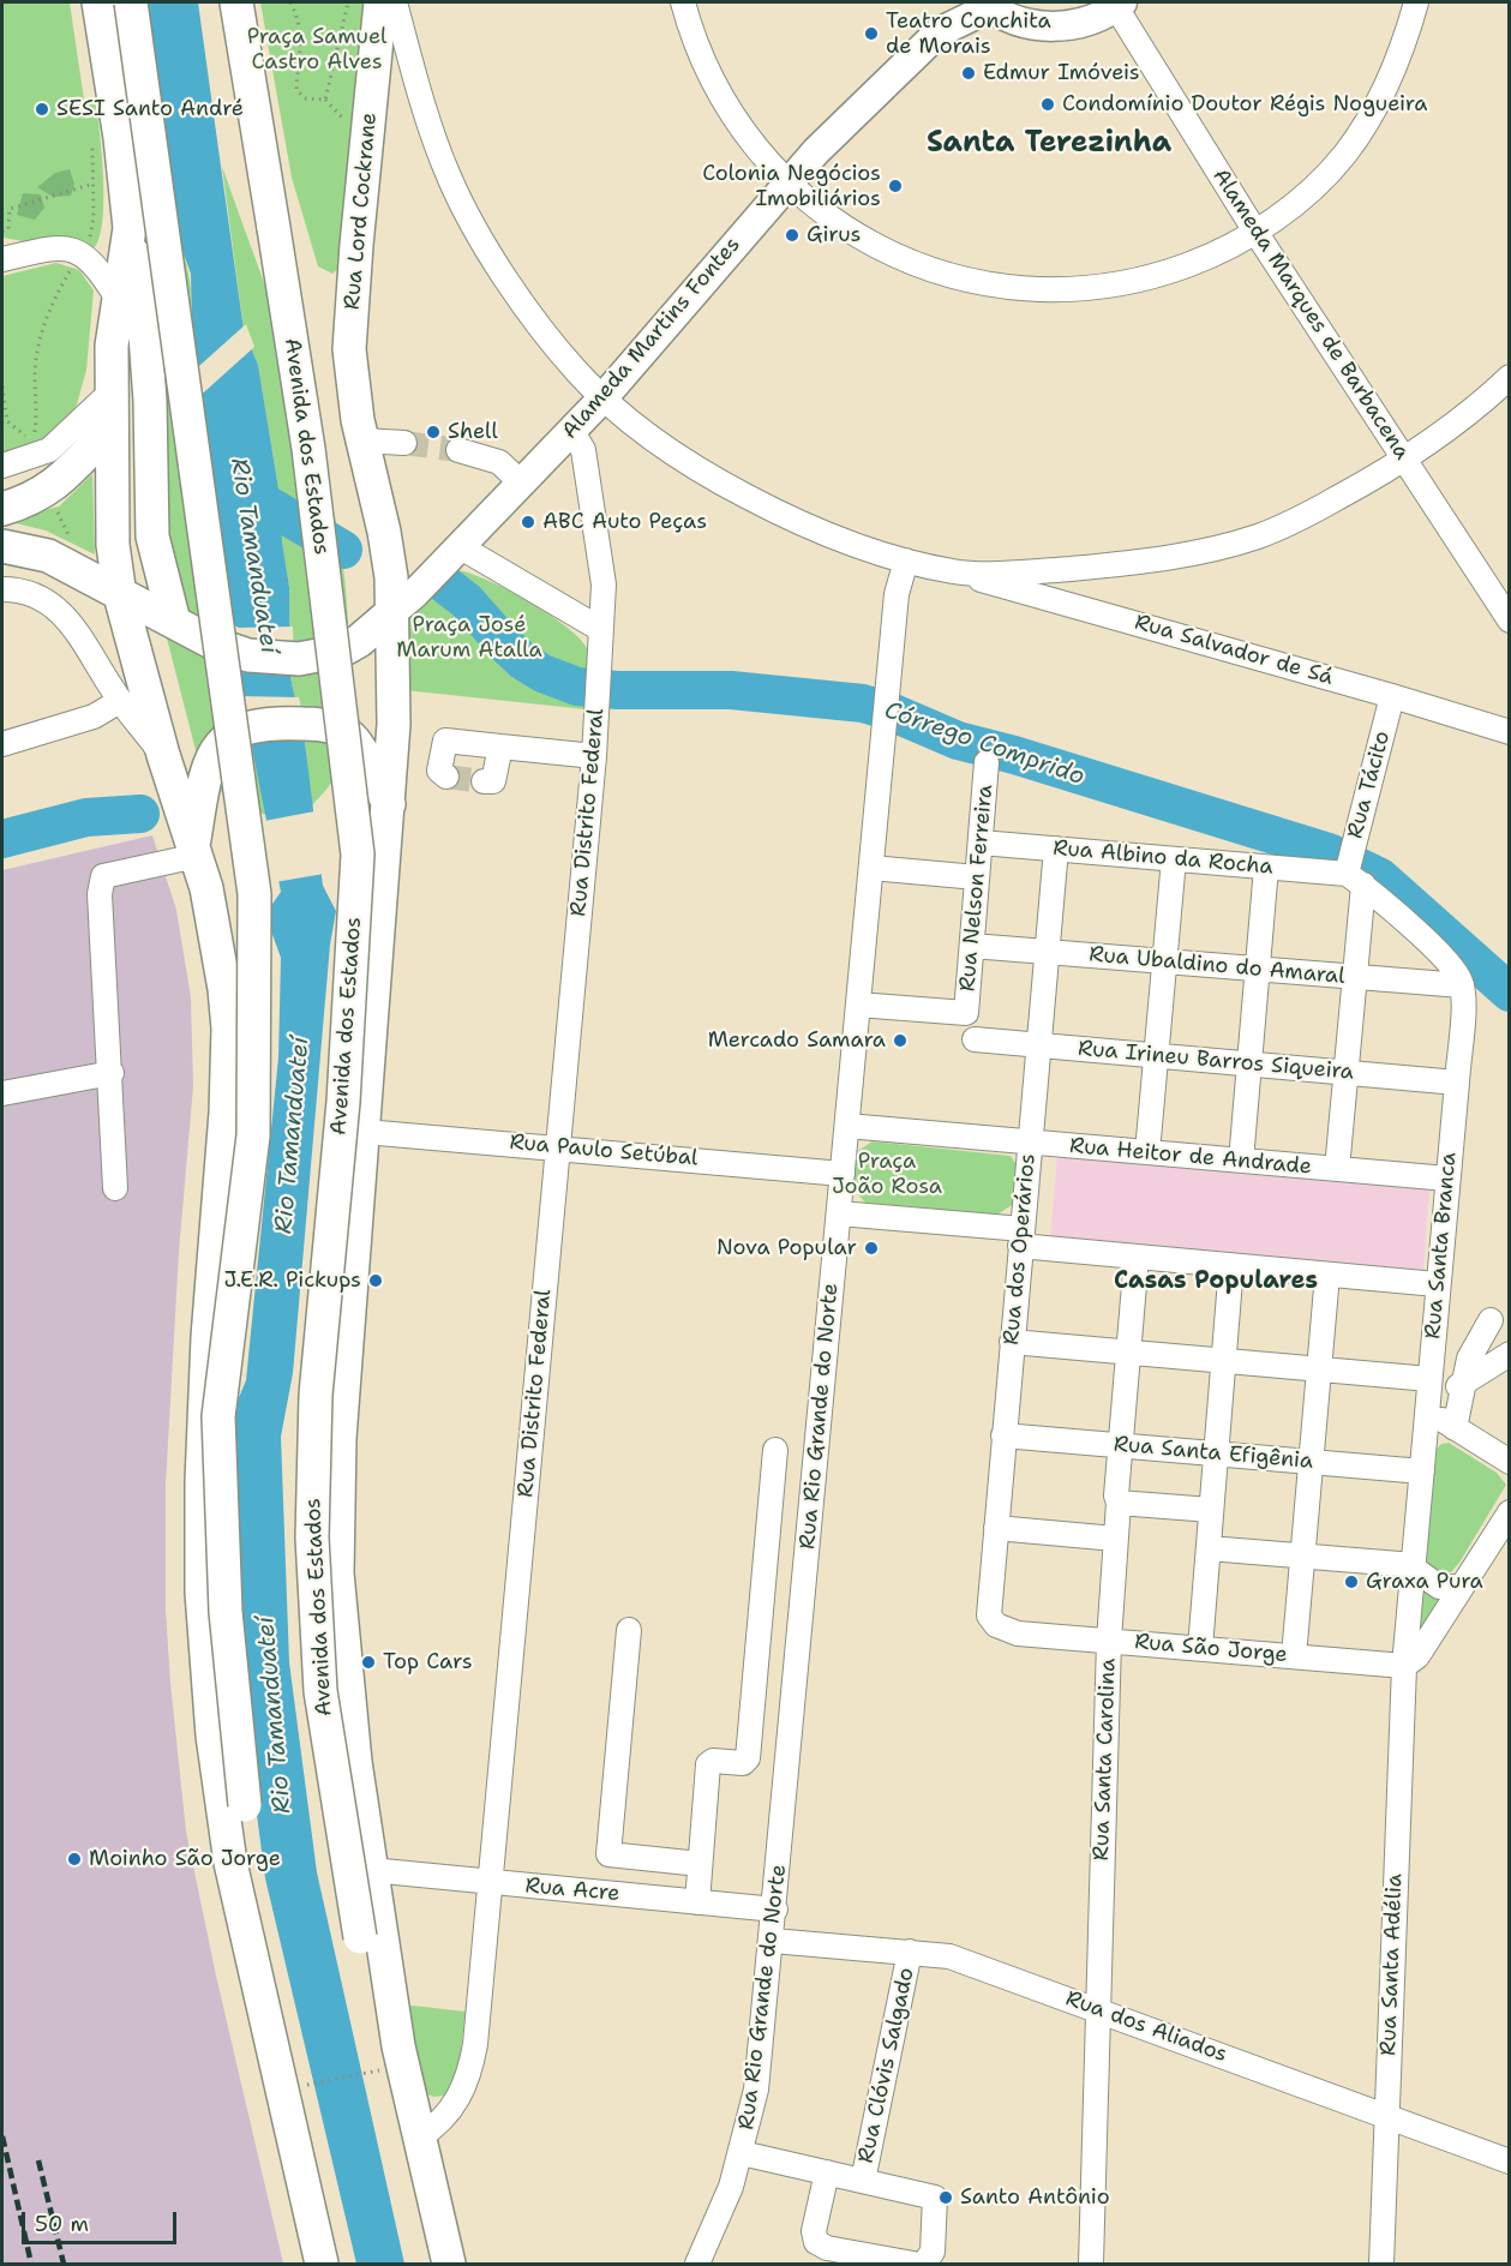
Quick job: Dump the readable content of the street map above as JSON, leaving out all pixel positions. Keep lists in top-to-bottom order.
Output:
{
  "streets": {
    "highway": ["Rua Lord Cockrane", "Avenida dos Estados"],
    "main road": ["Alameda Martins Fontes"],
    "street": [
      "Alameda Marques de Barbacena",
      "Rua Salvador de Sá",
      "Rua Tácito",
      "Rua Distrito Federal",
      "Rua Albino da Rocha",
      "Rua Nelson Ferreira",
      "Rua Ubaldino do Amaral",
      "Rua Irineu Barros Siqueira",
      "Rua Paulo Setúbal",
      "Rua Heitor de Andrade",
      "Rua Santa Branca",
      "Rua dos Operários",
      "Rua Rio Grande do Norte",
      "Rua Santa Efigênia",
      "Rua São Jorge",
      "Rua Santa Carolina",
      "Rua Acre",
      "Rua Santa Adélia",
      "Rua dos Aliados",
      "Rua Clóvis Salgado"
    ]
  },
  "crossings": [
    ["Rua Lord Cockrane", "Avenida dos Estados"],
    ["Alameda Martins Fontes", "Avenida dos Estados"],
    ["Alameda Martins Fontes", "Rua Distrito Federal"],
    ["Avenida dos Estados", "Rua Distrito Federal"],
    ["Avenida dos Estados", "Rua Paulo Setúbal"],
    ["Avenida dos Estados", "Rua Acre"],
    ["Rua Salvador de Sá", "Rua Tácito"],
    ["Rua Tácito", "Rua Albino da Rocha"],
    ["Rua Tácito", "Rua Ubaldino do Amaral"],
    ["Rua Tácito", "Rua Irineu Barros Siqueira"],
    ["Rua Tácito", "Rua Heitor de Andrade"],
    ["Rua Distrito Federal", "Rua Paulo Setúbal"],
    ["Rua Distrito Federal", "Rua Acre"],
    ["Rua Albino da Rocha", "Rua Nelson Ferreira"],
    ["Rua Albino da Rocha", "Rua dos Operários"],
    ["Rua Nelson Ferreira", "Rua Ubaldino do Amaral"],
    ["Rua Nelson Ferreira", "Rua Rio Grande do Norte"],
    ["Rua Ubaldino do Amaral", "Rua Santa Branca"],
    ["Rua Ubaldino do Amaral", "Rua dos Operários"],
    ["Rua Irineu Barros Siqueira", "Rua Santa Branca"],
    ["Rua Irineu Barros Siqueira", "Rua dos Operários"],
    ["Rua Paulo Setúbal", "Rua Rio Grande do Norte"],
    ["Rua Heitor de Andrade", "Rua Santa Branca"],
    ["Rua Heitor de Andrade", "Rua dos Operários"],
    ["Rua Heitor de Andrade", "Rua Rio Grande do Norte"],
    ["Rua Santa Branca", "Rua Santa Efigênia"],
    ["Rua Santa Branca", "Rua São Jorge"],
    ["Rua Santa Branca", "Rua Santa Adélia"],
    ["Rua dos Operários", "Rua Santa Efigênia"],
    ["Rua dos Operários", "Rua São Jorge"],
    ["Rua Rio Grande do Norte", "Rua Acre"],
    ["Rua Rio Grande do Norte", "Rua dos Aliados"],
    ["Rua Santa Efigênia", "Rua Santa Carolina"],
    ["Rua São Jorge", "Rua Santa Carolina"],
    ["Rua São Jorge", "Rua Santa Adélia"],
    ["Rua Santa Carolina", "Rua dos Aliados"],
    ["Rua Santa Adélia", "Rua dos Aliados"],
    ["Rua dos Aliados", "Rua Clóvis Salgado"]
  ],
  "districts": ["Santa Terezinha", "Casas Populares"],
  "water": ["Rio Tamanduateí", "Córrego Comprido"],
  "parks": ["Praça Samuel Castro Alves", "Praça José Marum Atalla", "Praça João Rosa"],
  "places": [
    "Teatro Conchita de Morais",
    "Edmur Imóveis",
    "Condomínio Doutor Régis Nogueira",
    "SESI Santo André",
    "Colonia Negócios Imobiliários",
    "Girus",
    "Shell",
    "ABC Auto Peças",
    "Mercado Samara",
    "Nova Popular",
    "J.E.R. Pickups",
    "Graxa Pura",
    "Top Cars",
    "Moinho São Jorge",
    "Santo Antônio"
  ],
  "scale_bar": "50 m"
}
